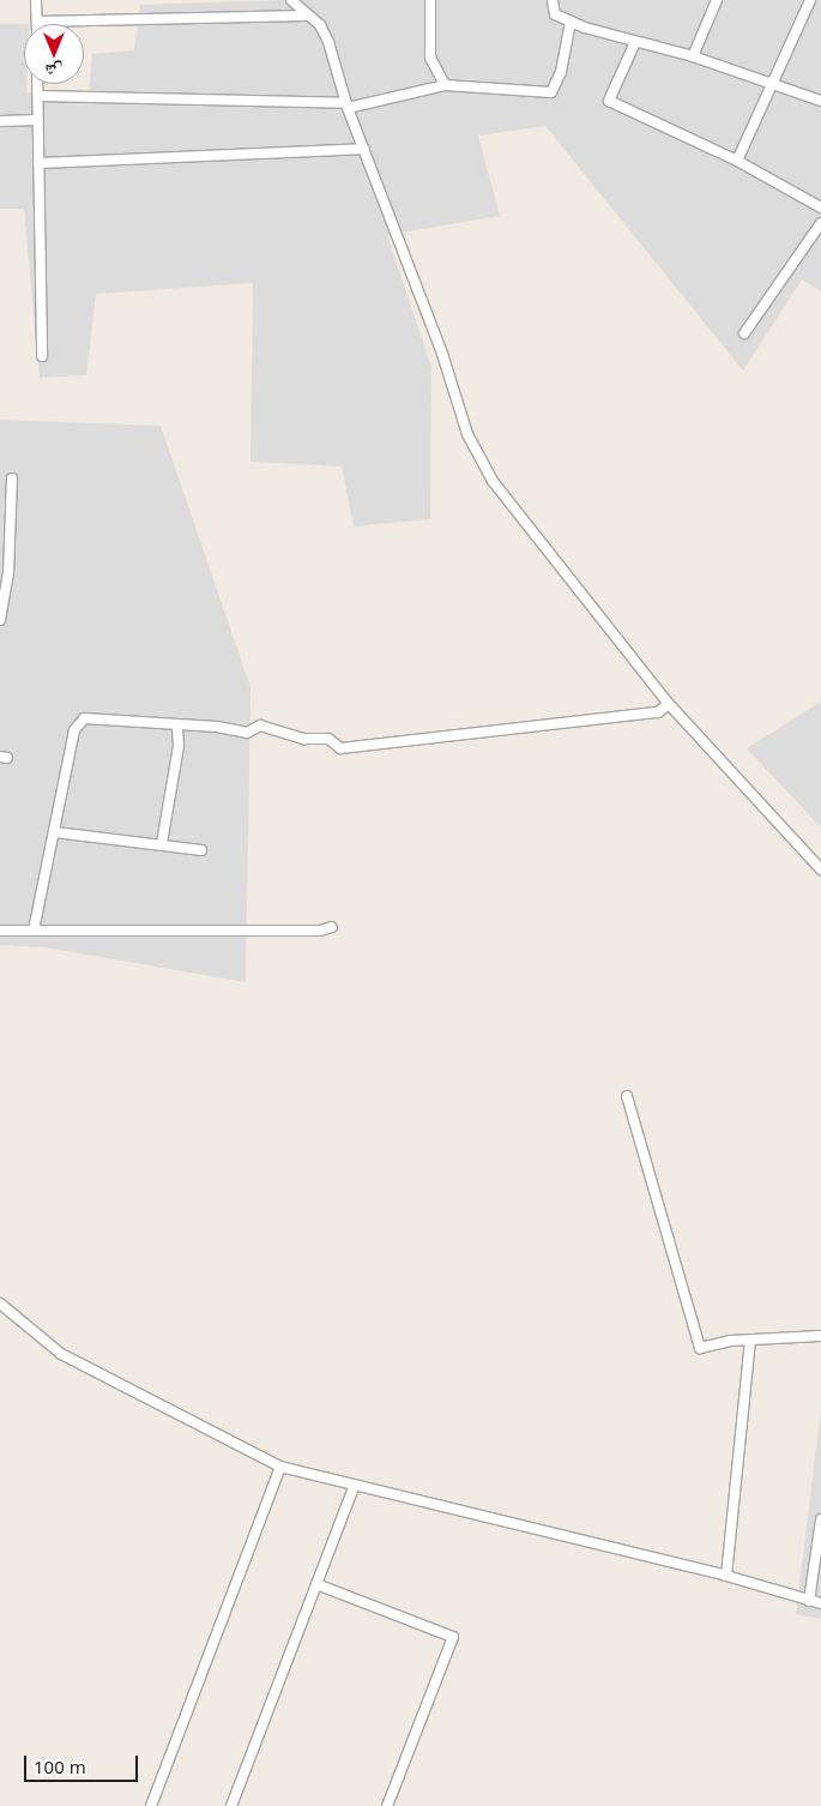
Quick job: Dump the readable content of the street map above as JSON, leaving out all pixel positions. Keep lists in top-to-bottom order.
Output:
{
  "scale_bar": "100 m",
  "north": "bottom"
}
